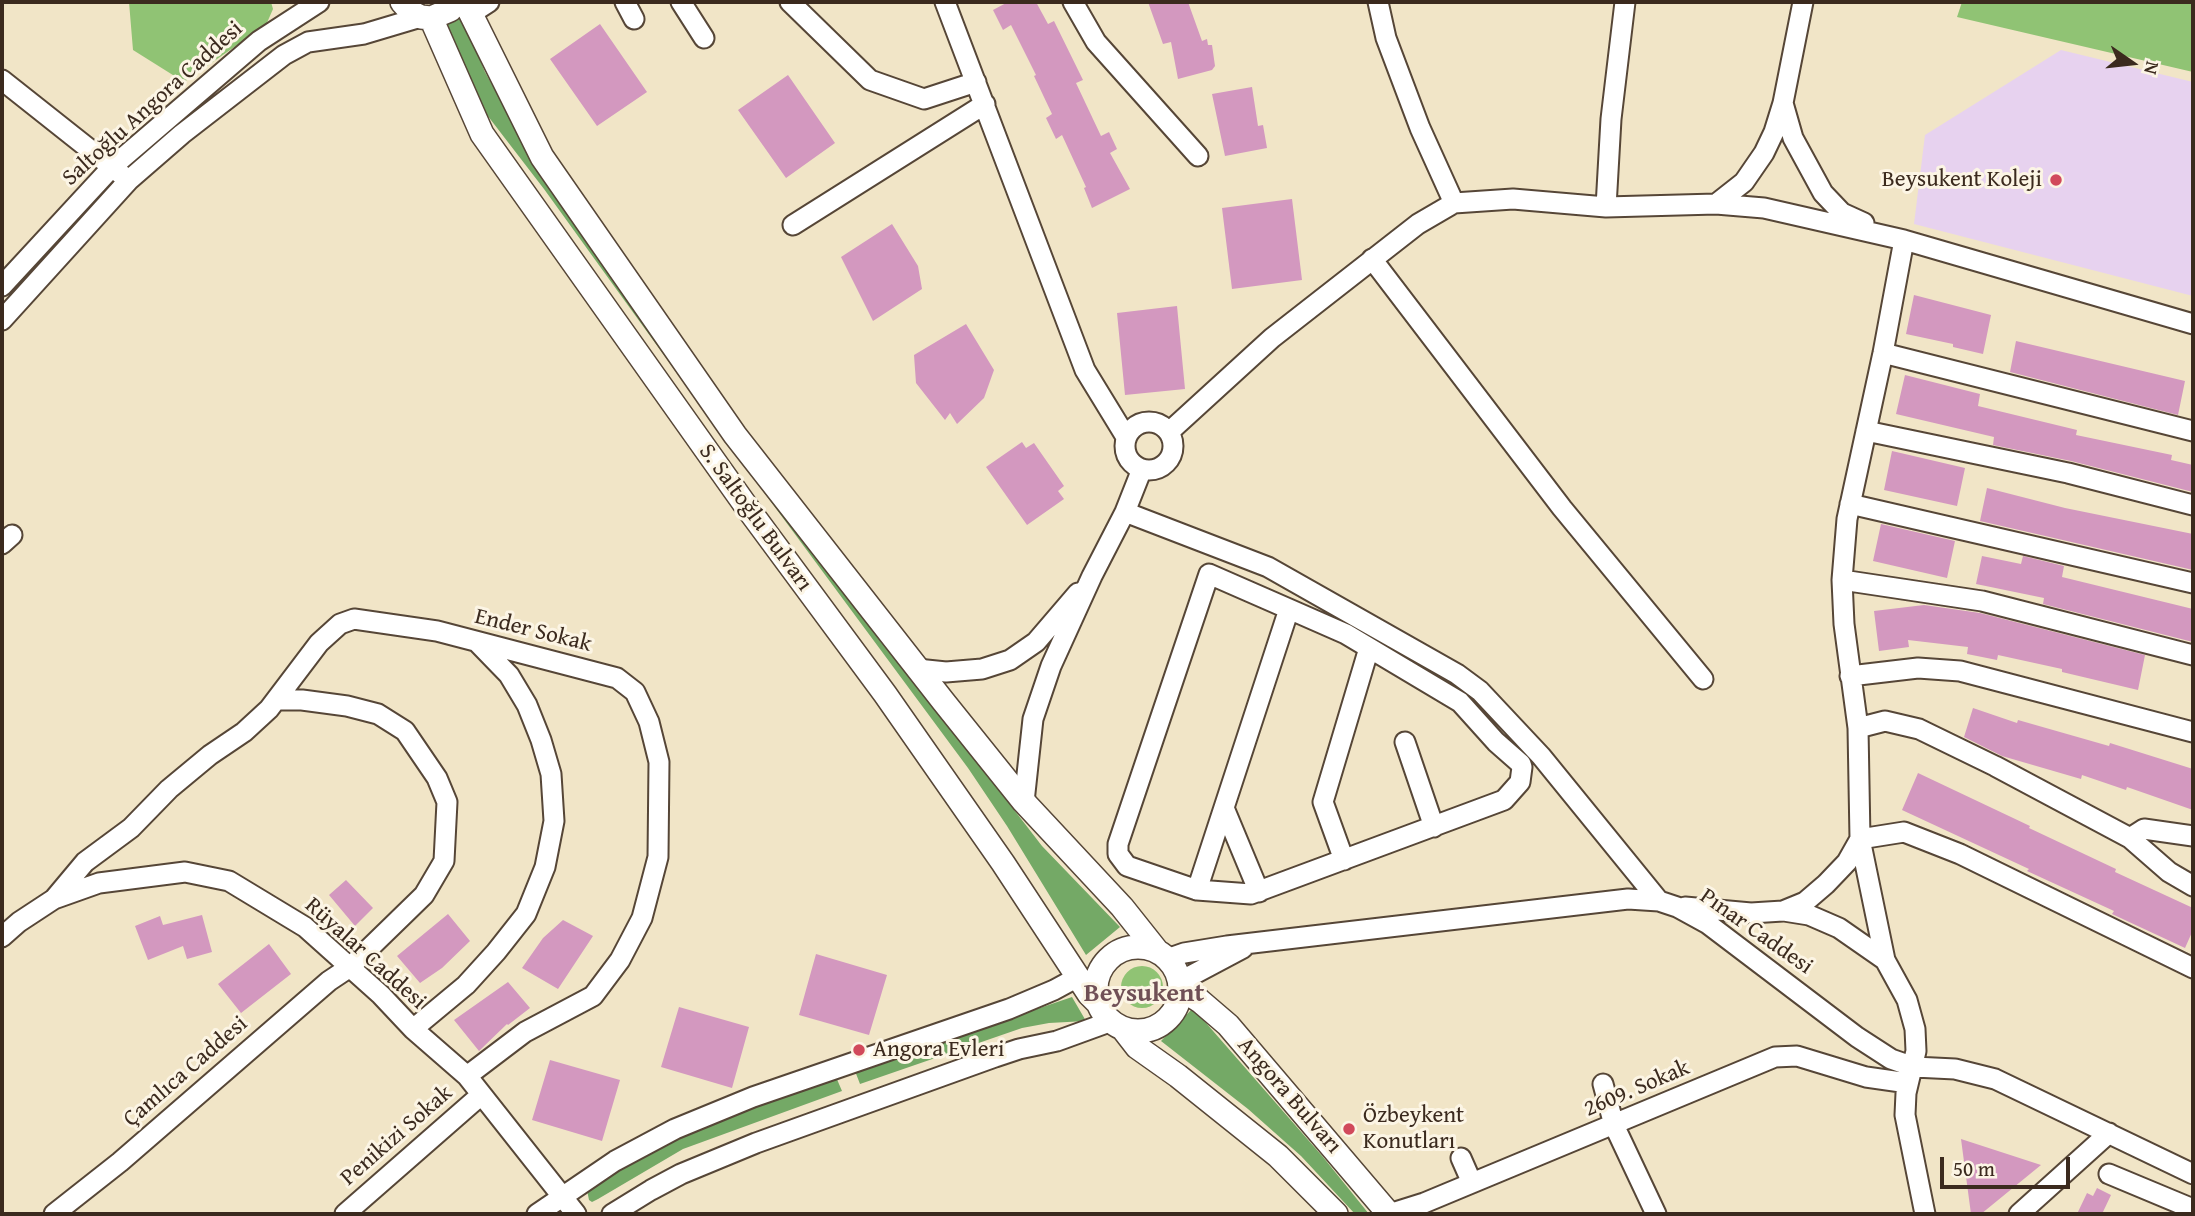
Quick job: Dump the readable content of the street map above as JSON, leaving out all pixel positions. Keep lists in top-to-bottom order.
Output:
{
  "streets": {
    "main road": ["S. Saltoğlu Bulvarı", "Angora Bulvarı"],
    "street": [
      "Saltoğlu Angora Caddesi",
      "Ender Sokak",
      "Pınar Caddesi",
      "Rüyalar Caddesi",
      "Çamlıca Caddesi",
      "2609. Sokak",
      "Penikizi Sokak"
    ]
  },
  "crossings": [
    ["Saltoğlu Angora Caddesi", "S. Saltoğlu Bulvarı"],
    ["S. Saltoğlu Bulvarı", "Pınar Caddesi"],
    ["S. Saltoğlu Bulvarı", "Angora Bulvarı"],
    ["Ender Sokak", "Rüyalar Caddesi"],
    ["Ender Sokak", "Çamlıca Caddesi"],
    ["Pınar Caddesi", "2609. Sokak"],
    ["Pınar Caddesi", "Angora Bulvarı"],
    ["Rüyalar Caddesi", "Çamlıca Caddesi"],
    ["Rüyalar Caddesi", "Penikizi Sokak"],
    ["2609. Sokak", "Angora Bulvarı"]
  ],
  "districts": ["Beysukent"],
  "places": ["Beysukent Koleji", "Angora Evleri", "Özbeykent Konutları"],
  "scale_bar": "50 m",
  "north": "right"
}
